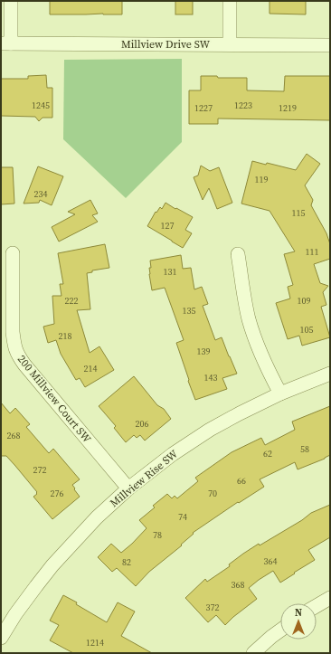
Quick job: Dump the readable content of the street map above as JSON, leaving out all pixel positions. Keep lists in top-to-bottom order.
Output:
{
  "streets": {
    "street": ["Millview Drive SW", "200 Millview Court SW", "Millview Rise SW"]
  },
  "crossings": [
    ["200 Millview Court SW", "Millview Rise SW"]
  ],
  "house_numbers": [
    "1245",
    "1223",
    "1227",
    "1219",
    "119",
    "234",
    "115",
    "127",
    "111",
    "131",
    "222",
    "109",
    "135",
    "105",
    "218",
    "139",
    "214",
    "143",
    "206",
    "268",
    "58",
    "62",
    "272",
    "66",
    "276",
    "70",
    "74",
    "78",
    "364",
    "82",
    "368",
    "372",
    "1214"
  ],
  "north": "top"
}
